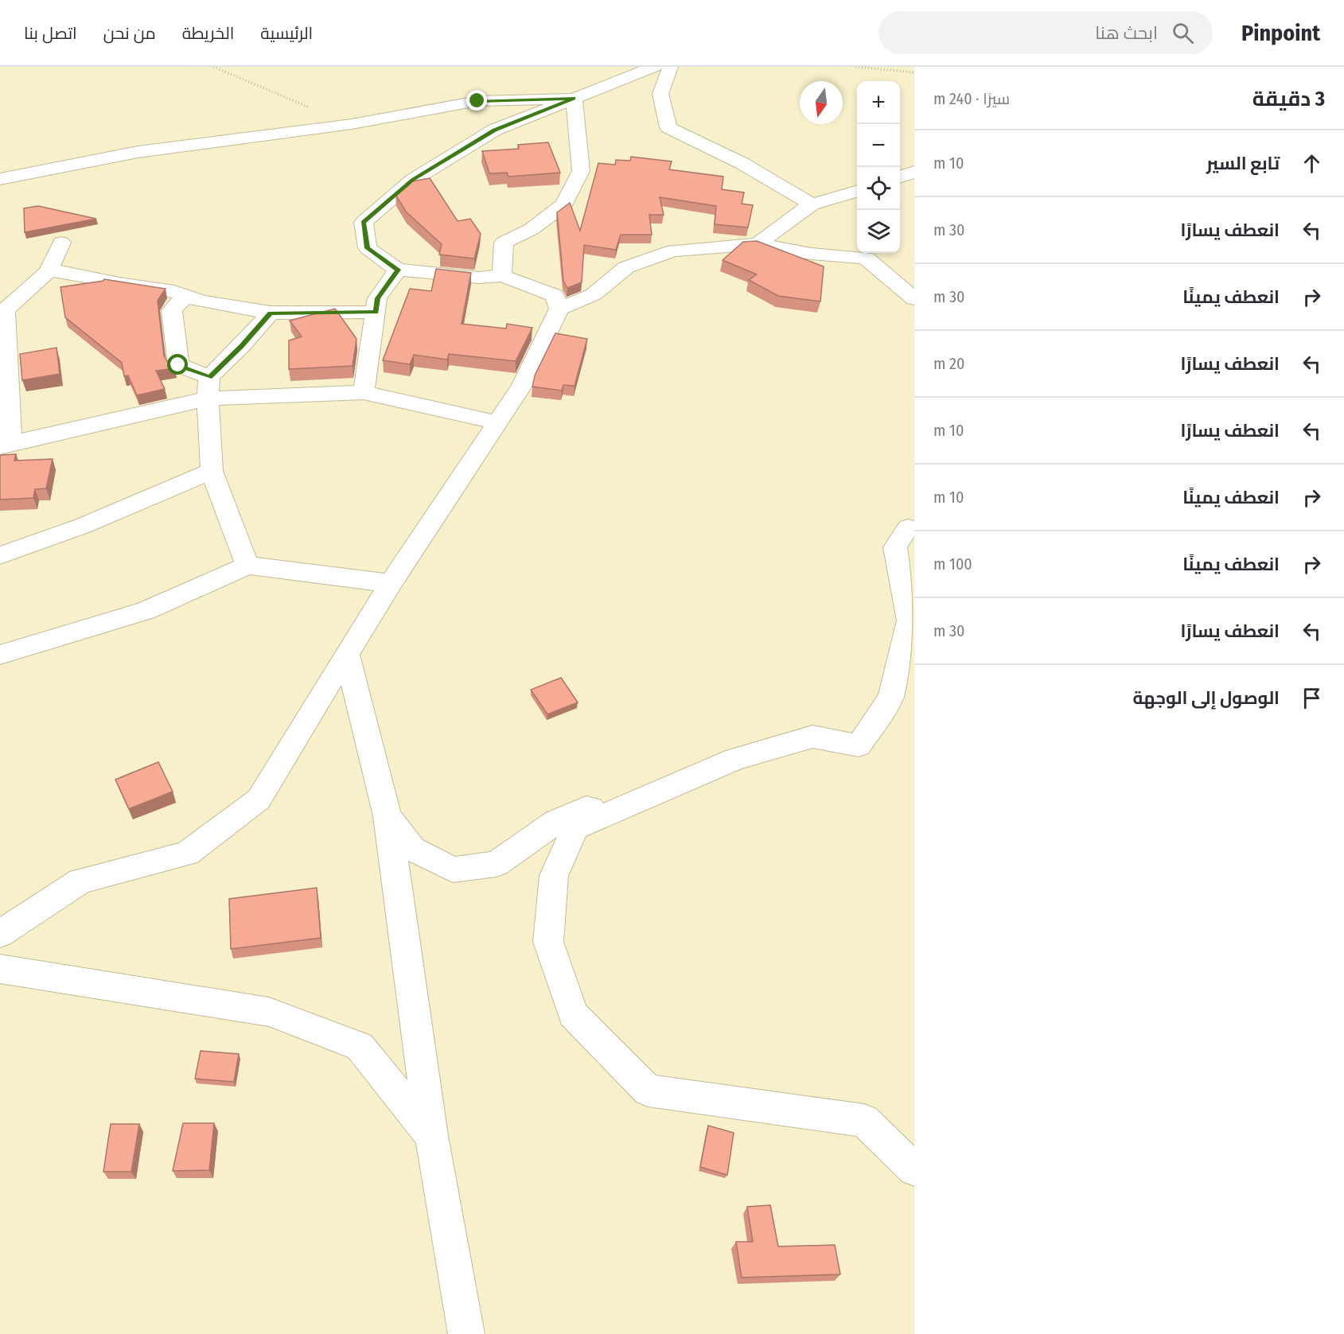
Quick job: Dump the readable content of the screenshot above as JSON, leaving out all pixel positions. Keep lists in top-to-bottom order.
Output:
{
  "north": "bottom",
  "page": {
    "header": "Pinpoint",
    "search": "ابحث هنا",
    "nav": [
      "الرئيسية",
      "الخريطة",
      "من نحن",
      "اتصل بنا"
    ],
    "heading": ["3 دقيقة", "سيرًا · 240 m"],
    "map_buttons": ["+", "−"],
    "list": [
      ["تابع السير", "10 m"],
      ["انعطف يسارًا", "30 m"],
      ["انعطف يمينًا", "30 m"],
      ["انعطف يسارًا", "20 m"],
      ["انعطف يسارًا", "10 m"],
      ["انعطف يمينًا", "10 m"],
      ["انعطف يمينًا", "100 m"],
      ["انعطف يسارًا", "30 m"],
      "الوصول إلى الوجهة"
    ]
  }
}
